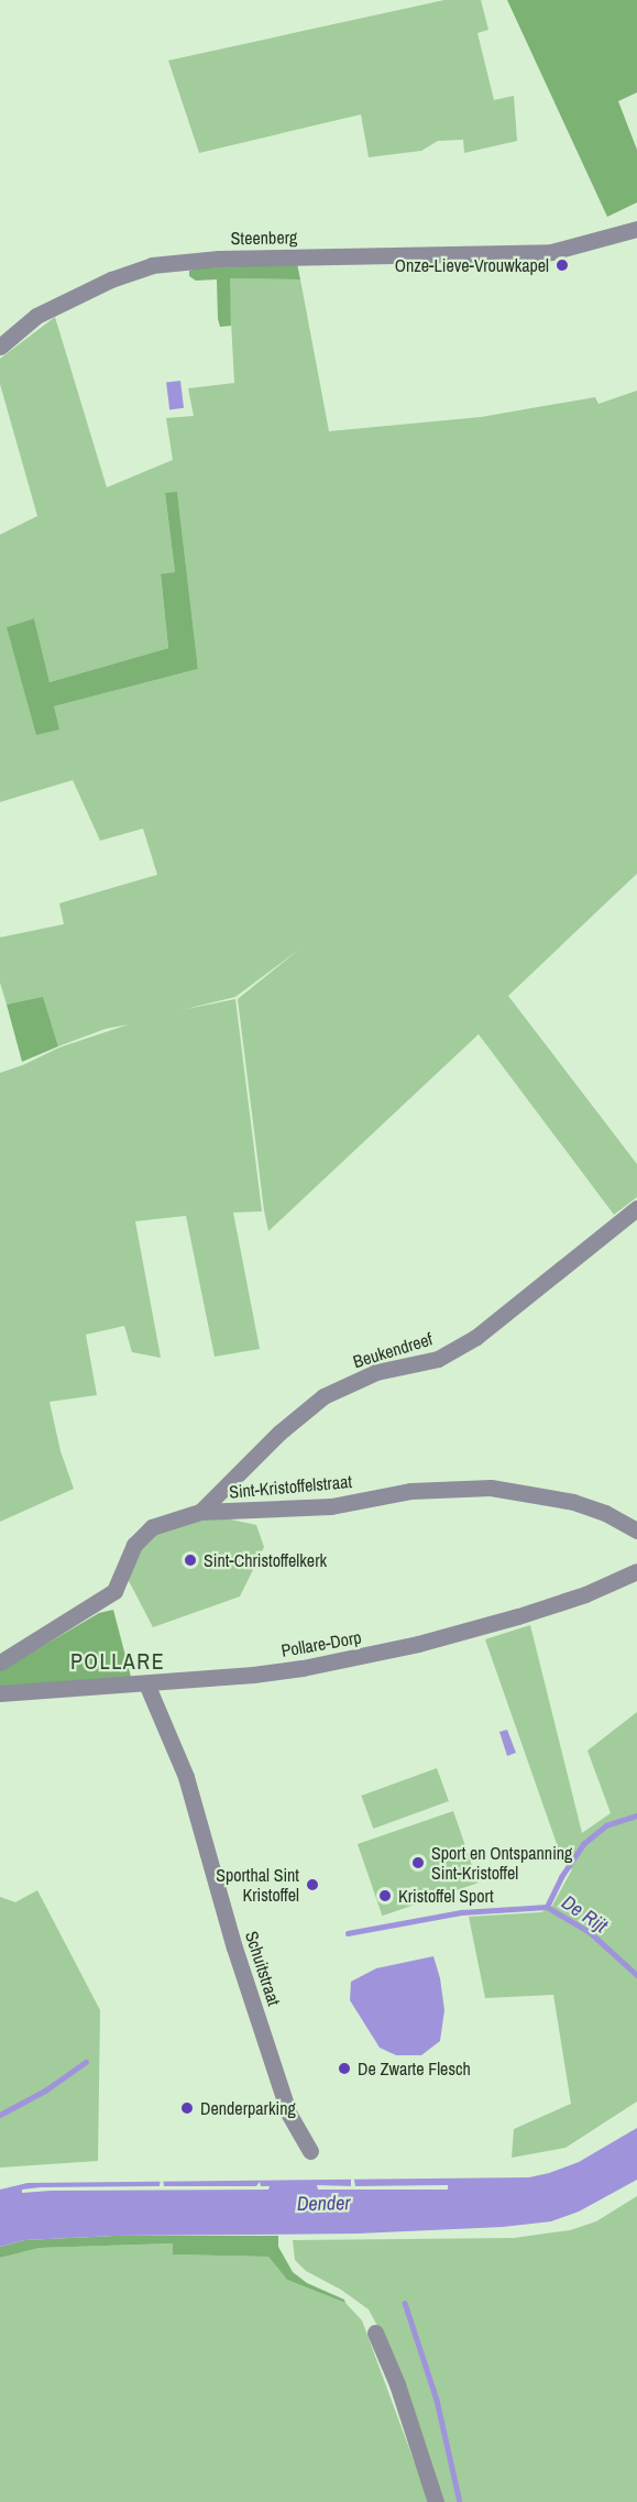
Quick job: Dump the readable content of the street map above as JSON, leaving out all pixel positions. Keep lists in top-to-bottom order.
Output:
{
  "streets": {
    "street": [
      "Steenberg",
      "Beukendreef",
      "Sint-Kristoffelstraat",
      "Pollare-Dorp",
      "Schuitstraat"
    ]
  },
  "crossings": [
    ["Beukendreef", "Sint-Kristoffelstraat"],
    ["Pollare-Dorp", "Schuitstraat"]
  ],
  "districts": ["POLLARE"],
  "water": ["De Rijt", "Dender"],
  "places": [
    "Onze-Lieve-Vrouwkapel",
    "Sint-Christoffelkerk",
    "Sport en Ontspanning Sint-Kristoffel",
    "Sporthal Sint Kristoffel",
    "Kristoffel Sport",
    "De Zwarte Flesch",
    "Denderparking"
  ]
}
